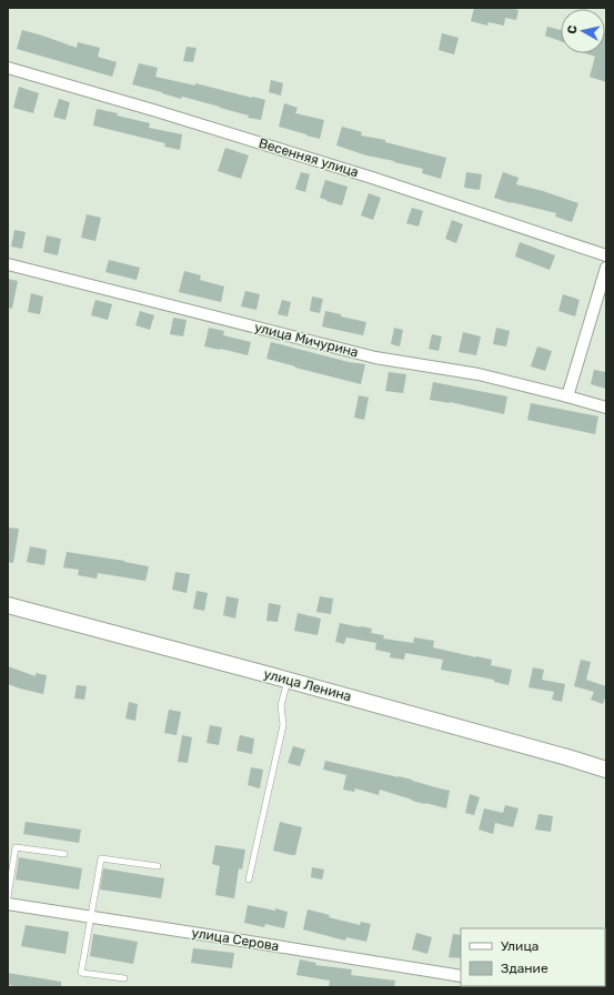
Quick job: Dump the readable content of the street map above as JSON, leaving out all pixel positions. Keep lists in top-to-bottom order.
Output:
{
  "streets": {
    "main road": ["улица Ленина"],
    "street": ["Весенняя улица", "улица Мичурина", "улица Серова"]
  },
  "legend": ["Улица", "Здание"],
  "north": "left"
}
